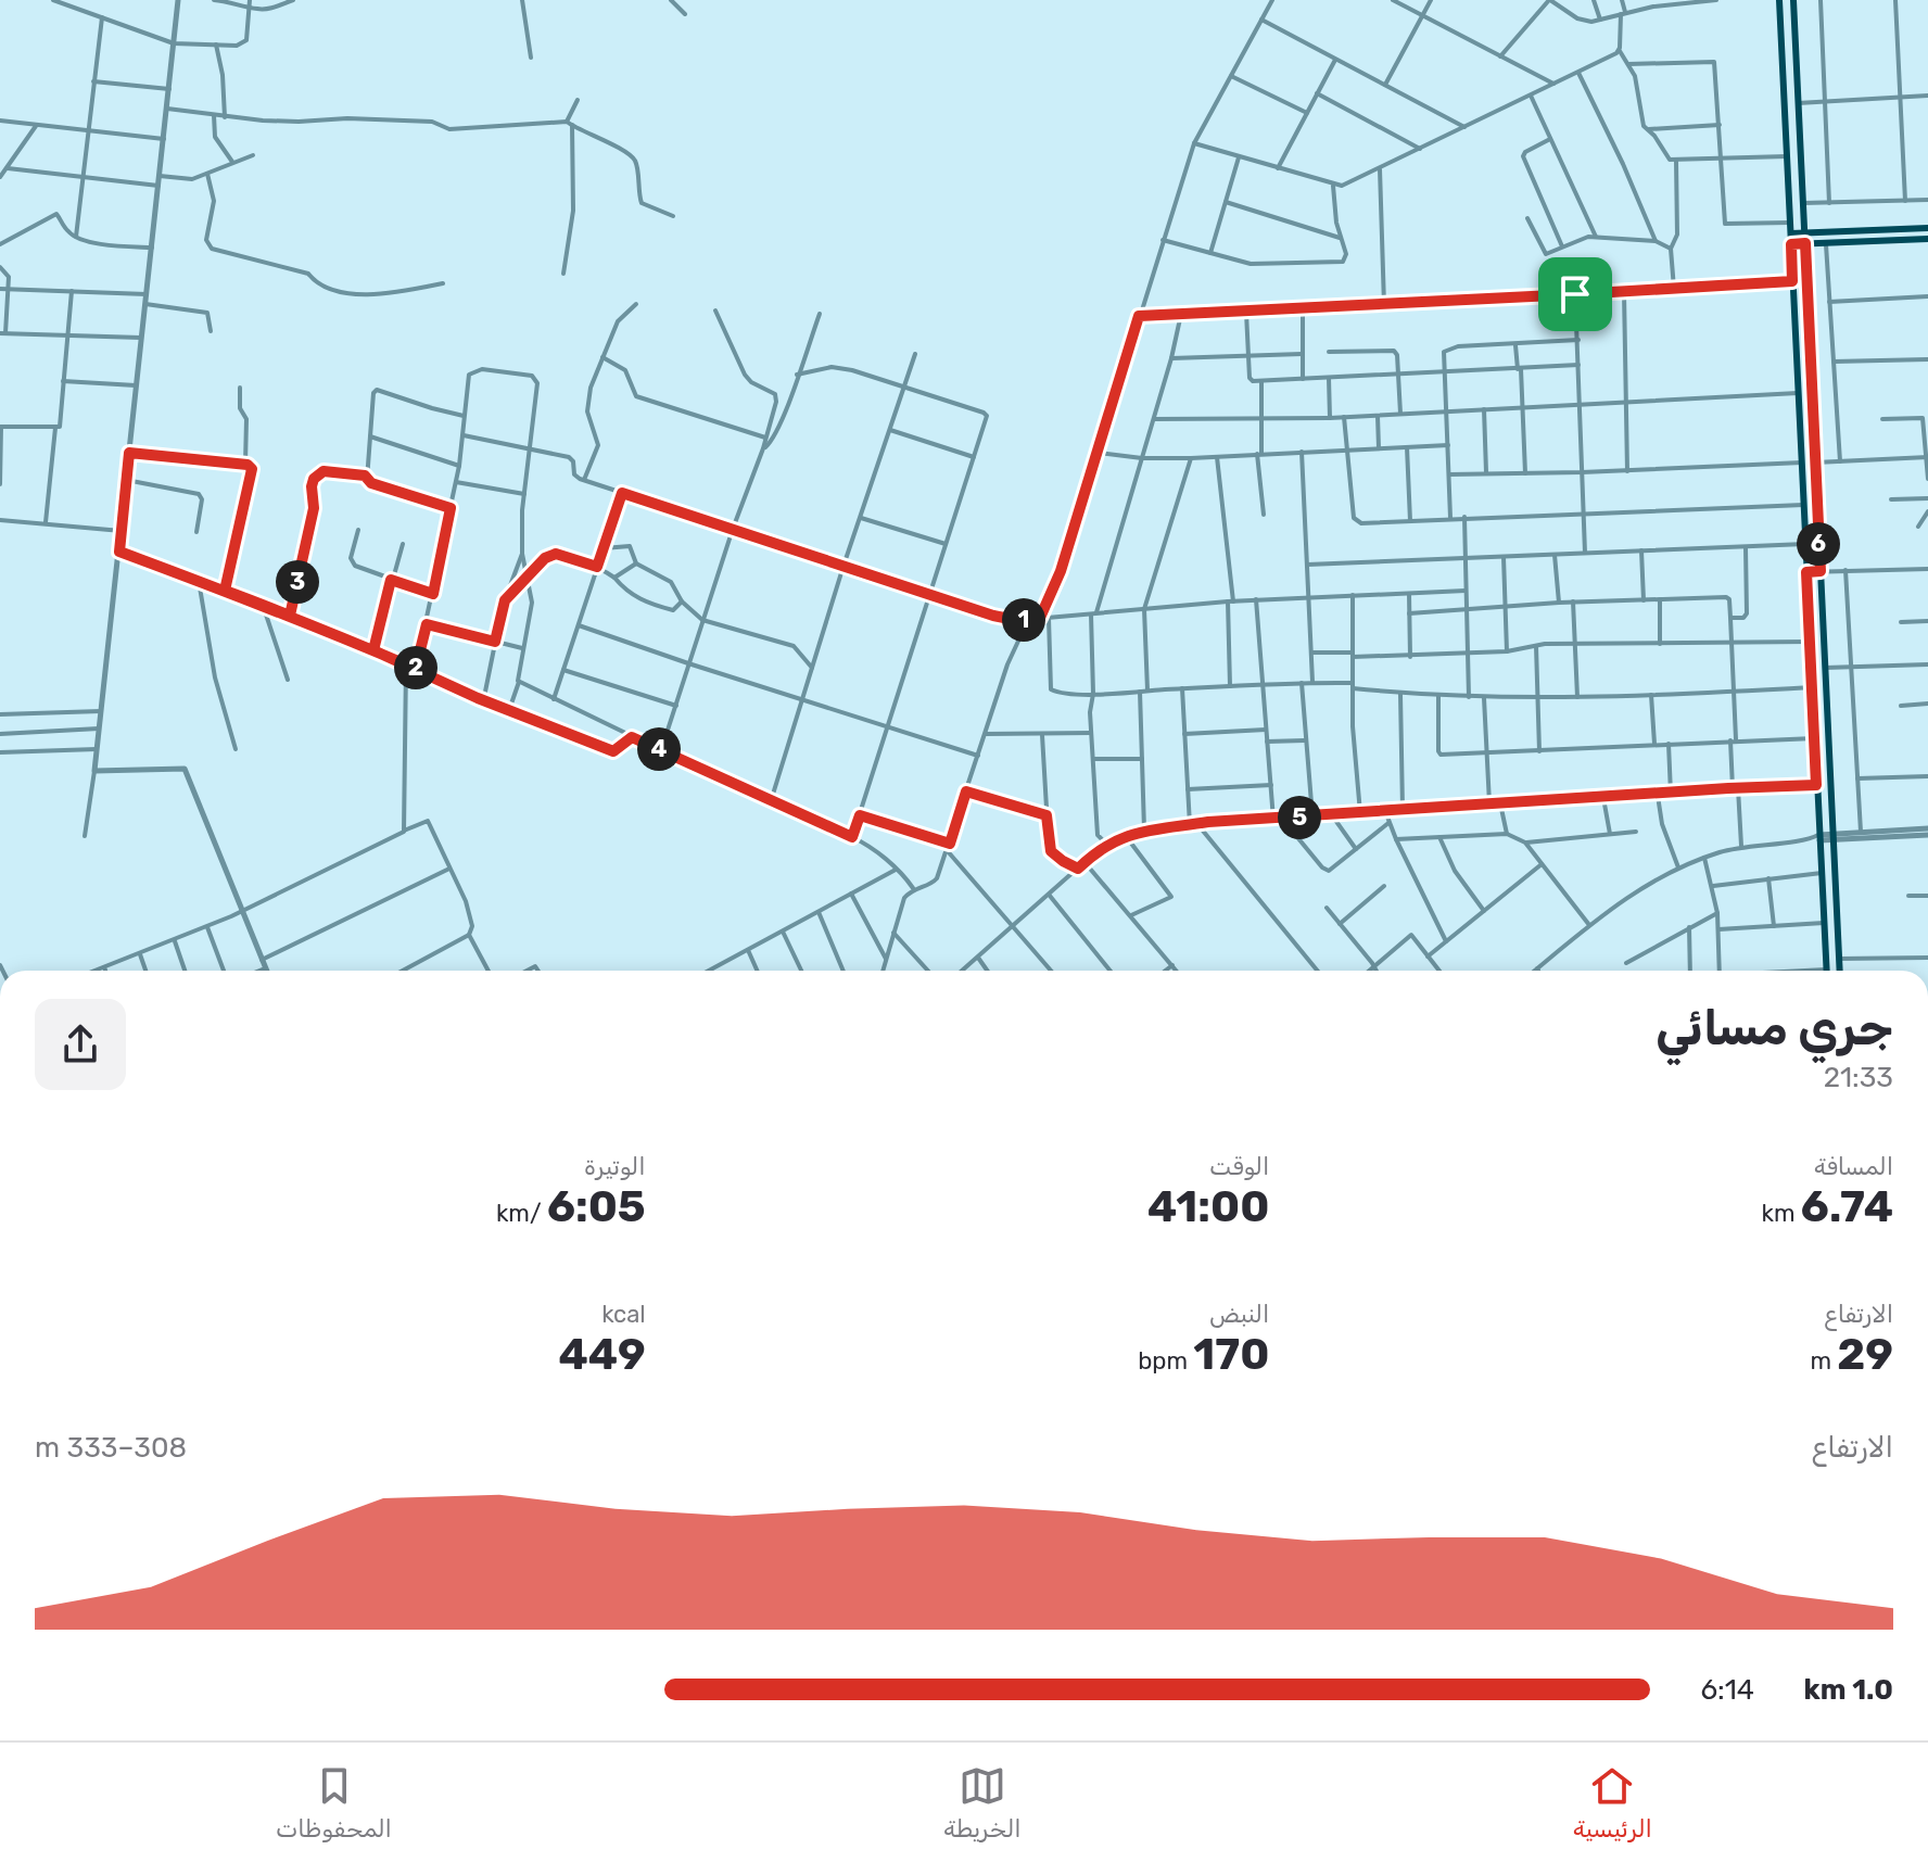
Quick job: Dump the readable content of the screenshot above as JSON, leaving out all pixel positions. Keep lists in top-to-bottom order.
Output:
{
  "page": {
    "pins": [
      "6",
      "3",
      "1",
      "2",
      "4",
      "5"
    ],
    "heading": ["جري مسائي", "21:33"],
    "stats": [
      ["المسافة", "6.74 km"],
      ["الوقت", "41:00"],
      ["الوتيرة", "6:05 /km"],
      ["الارتفاع", "29 m"],
      ["النبض", "170 bpm"],
      ["kcal", "449"]
    ],
    "chart": ["الارتفاع", "308–333 m"],
    "list": [
      {
        "name": "1.0 km",
        "note": "6:14"
      }
    ],
    "tabs": ["الرئيسية", "الخريطة", "المحفوظات"]
  }
}
